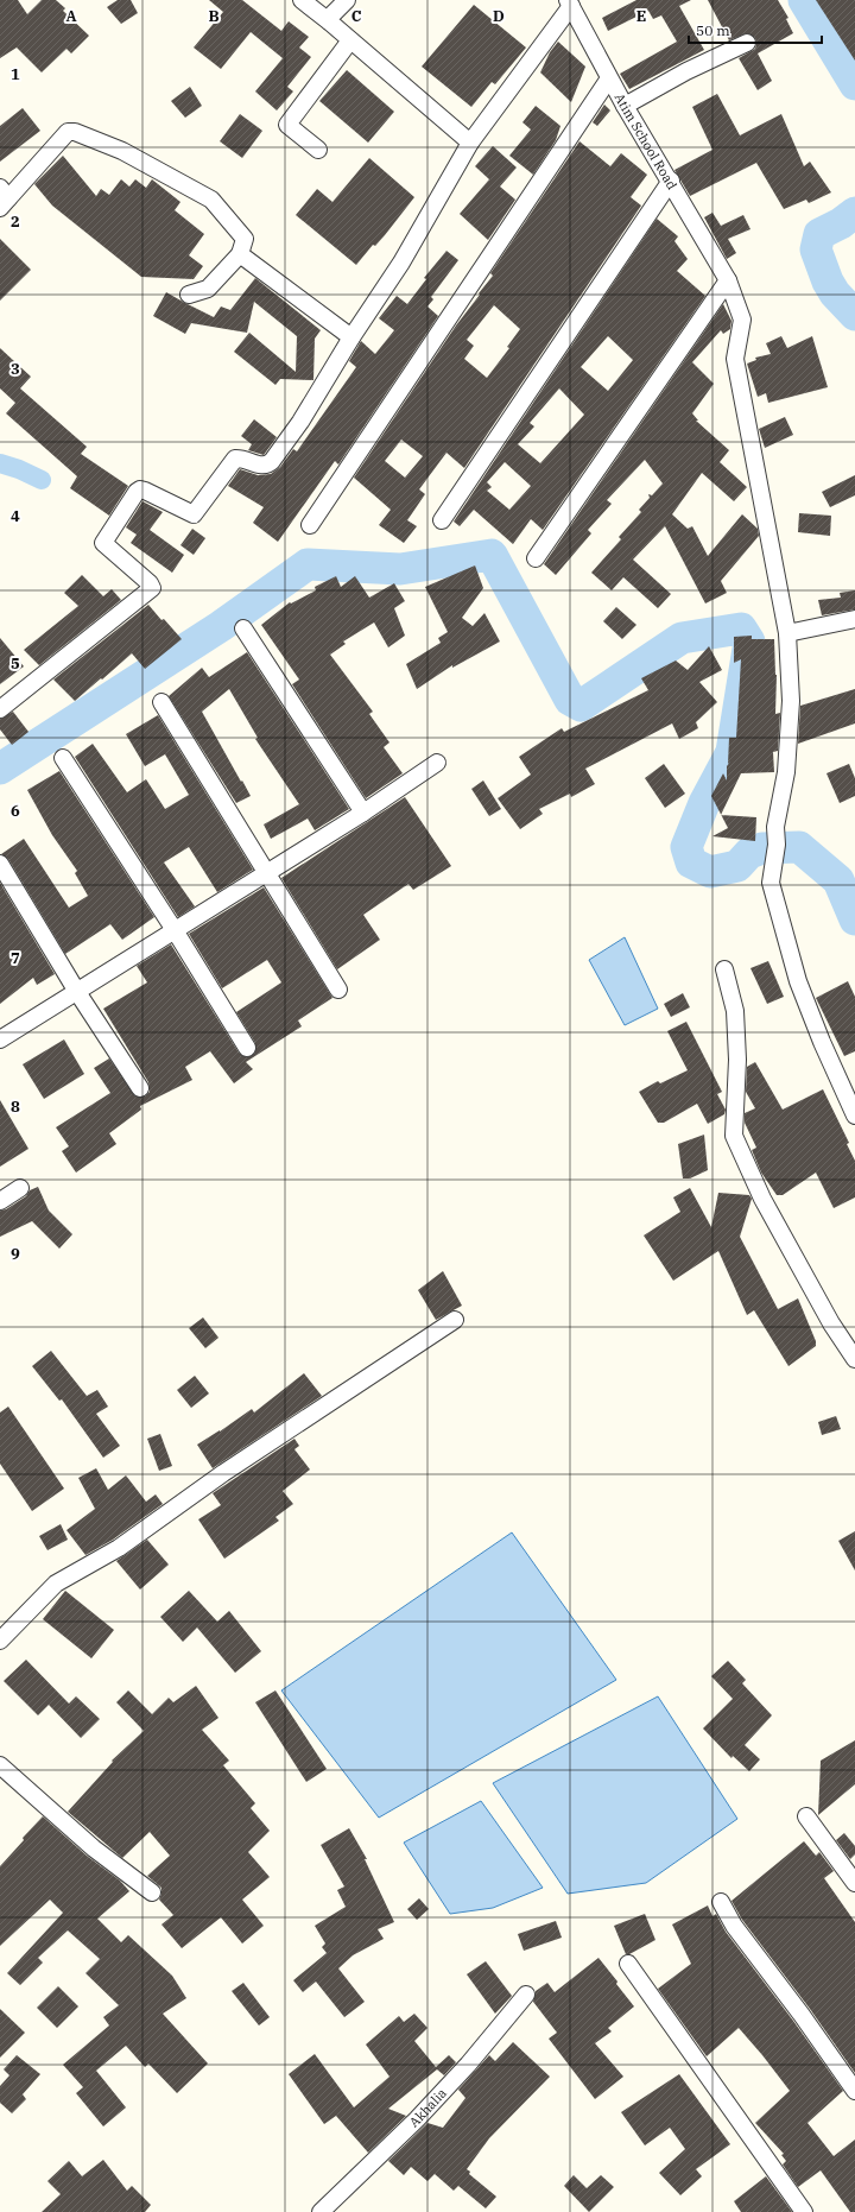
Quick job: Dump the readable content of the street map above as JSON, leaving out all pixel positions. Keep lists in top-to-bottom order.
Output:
{
  "streets": {
    "street": ["Atim School Road", "Akhalia"]
  },
  "scale_bar": "50 m",
  "grid": {
    "columns": [
      "A",
      "B",
      "C",
      "D",
      "E"
    ],
    "rows": [
      "1",
      "2",
      "3",
      "4",
      "5",
      "6",
      "7",
      "8",
      "9"
    ]
  }
}
